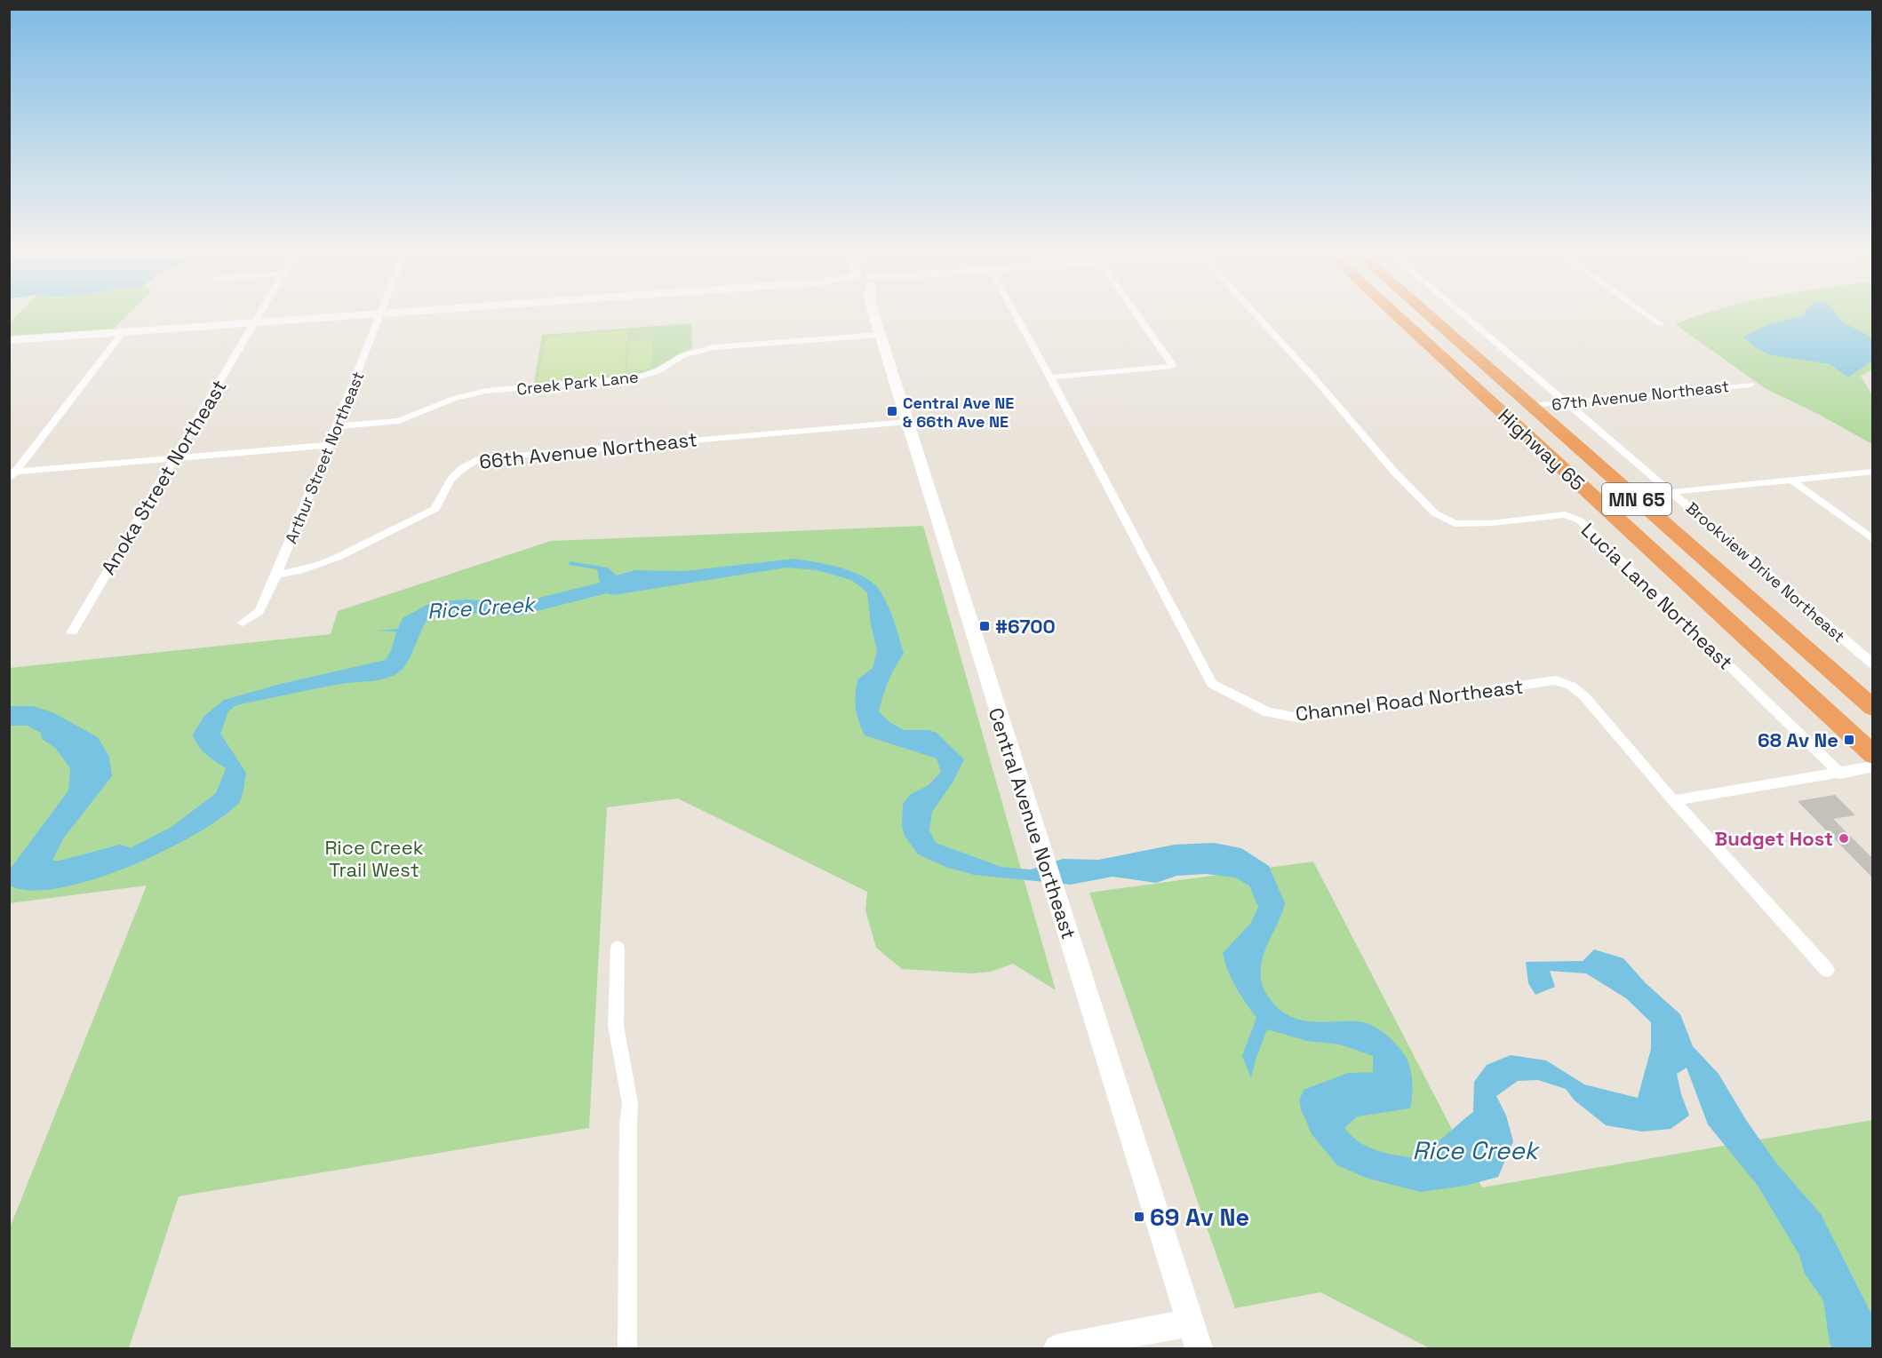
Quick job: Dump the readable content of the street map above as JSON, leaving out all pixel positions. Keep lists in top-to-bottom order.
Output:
{
  "streets": {
    "highway": ["Highway 65", "MN 65"],
    "street": [
      "Creek Park Lane",
      "67th Avenue Northeast",
      "66th Avenue Northeast",
      "Arthur Street Northeast",
      "Anoka Street Northeast",
      "Brookview Drive Northeast",
      "Lucia Lane Northeast",
      "Channel Road Northeast",
      "Central Avenue Northeast"
    ]
  },
  "crossings": [
    ["Creek Park Lane", "Arthur Street Northeast"],
    ["Creek Park Lane", "Central Avenue Northeast"],
    ["67th Avenue Northeast", "Highway 65"],
    ["67th Avenue Northeast", "Brookview Drive Northeast"],
    ["66th Avenue Northeast", "Arthur Street Northeast"],
    ["66th Avenue Northeast", "Central Avenue Northeast"]
  ],
  "water": ["Rice Creek"],
  "parks": ["Rice Creek Trail West"],
  "places": {
    "transit": [
      "Central Ave NE & 66th Ave NE",
      "#6700",
      "68 Av Ne",
      "69 Av Ne"
    ],
    "other": ["Budget Host"]
  }
}
